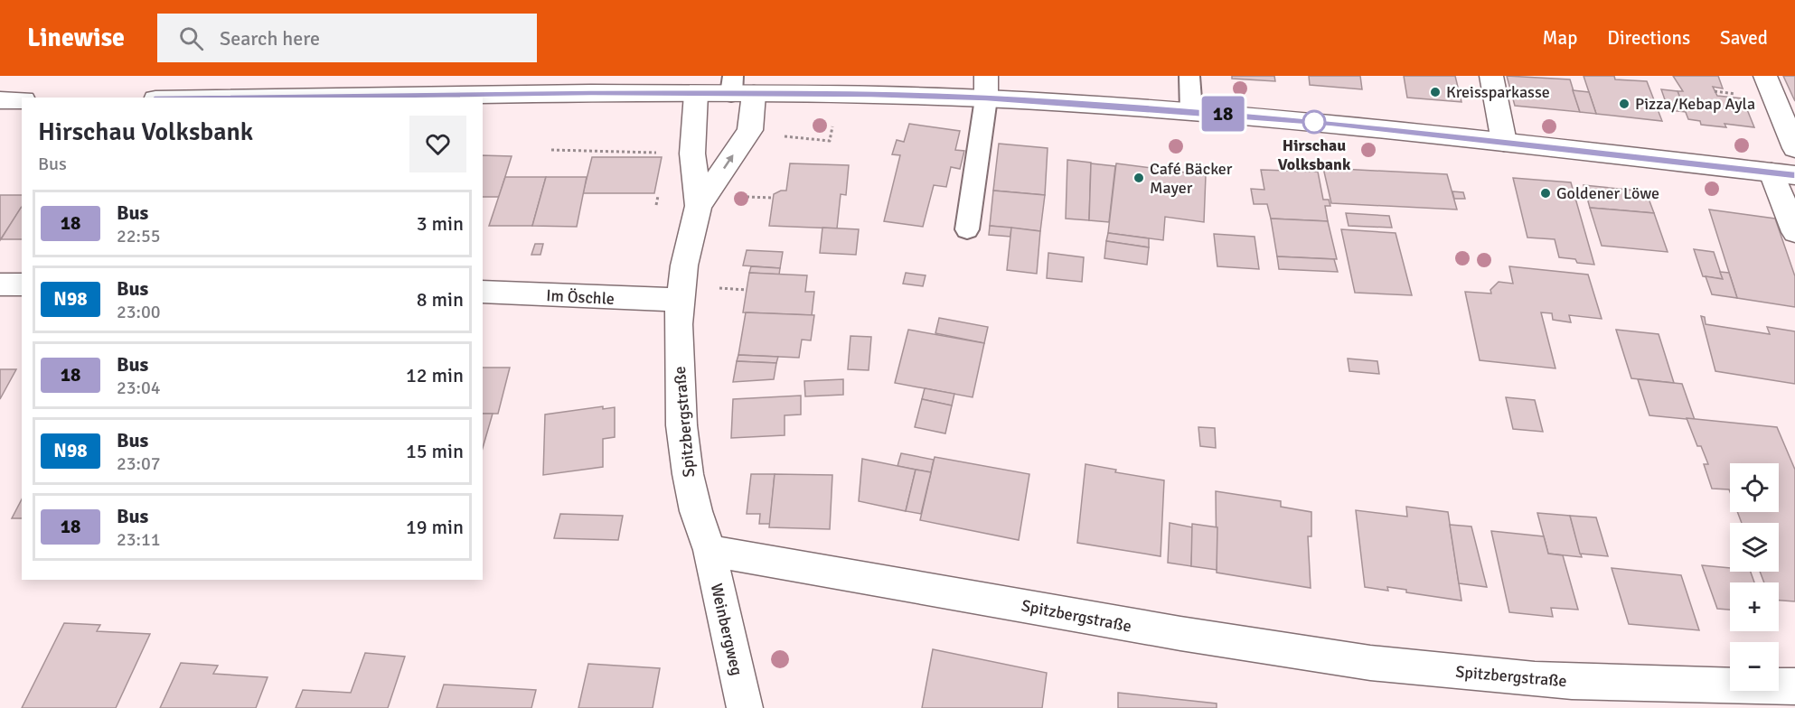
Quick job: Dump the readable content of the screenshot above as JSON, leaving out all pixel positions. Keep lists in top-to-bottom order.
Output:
{
  "streets": {
    "street": ["Im Öschle", "Spitzbergstraße", "Weinbergweg"]
  },
  "crossings": [
    ["Im Öschle", "Spitzbergstraße"],
    ["Spitzbergstraße", "Weinbergweg"]
  ],
  "places": [
    "Kreissparkasse",
    "Pizza/Kebap Ayla",
    "Hirschau Volksbank",
    "Café Bäcker Mayer",
    "Goldener Löwe"
  ],
  "lines": ["bus line 18"],
  "page": {
    "header": "Linewise",
    "search": "Search here",
    "nav": ["Map", "Directions", "Saved"],
    "on_map": "18",
    "heading": ["Hirschau Volksbank", "Bus"],
    "list": [
      {
        "mark": "18",
        "name": "Bus",
        "note": "22:55",
        "value": "3 min"
      },
      {
        "mark": "N98",
        "name": "Bus",
        "note": "23:00",
        "value": "8 min"
      },
      {
        "mark": "18",
        "name": "Bus",
        "note": "23:04",
        "value": "12 min"
      },
      {
        "mark": "N98",
        "name": "Bus",
        "note": "23:07",
        "value": "15 min"
      },
      {
        "mark": "18",
        "name": "Bus",
        "note": "23:11",
        "value": "19 min"
      }
    ],
    "map_buttons": ["+", "−"]
  }
}
